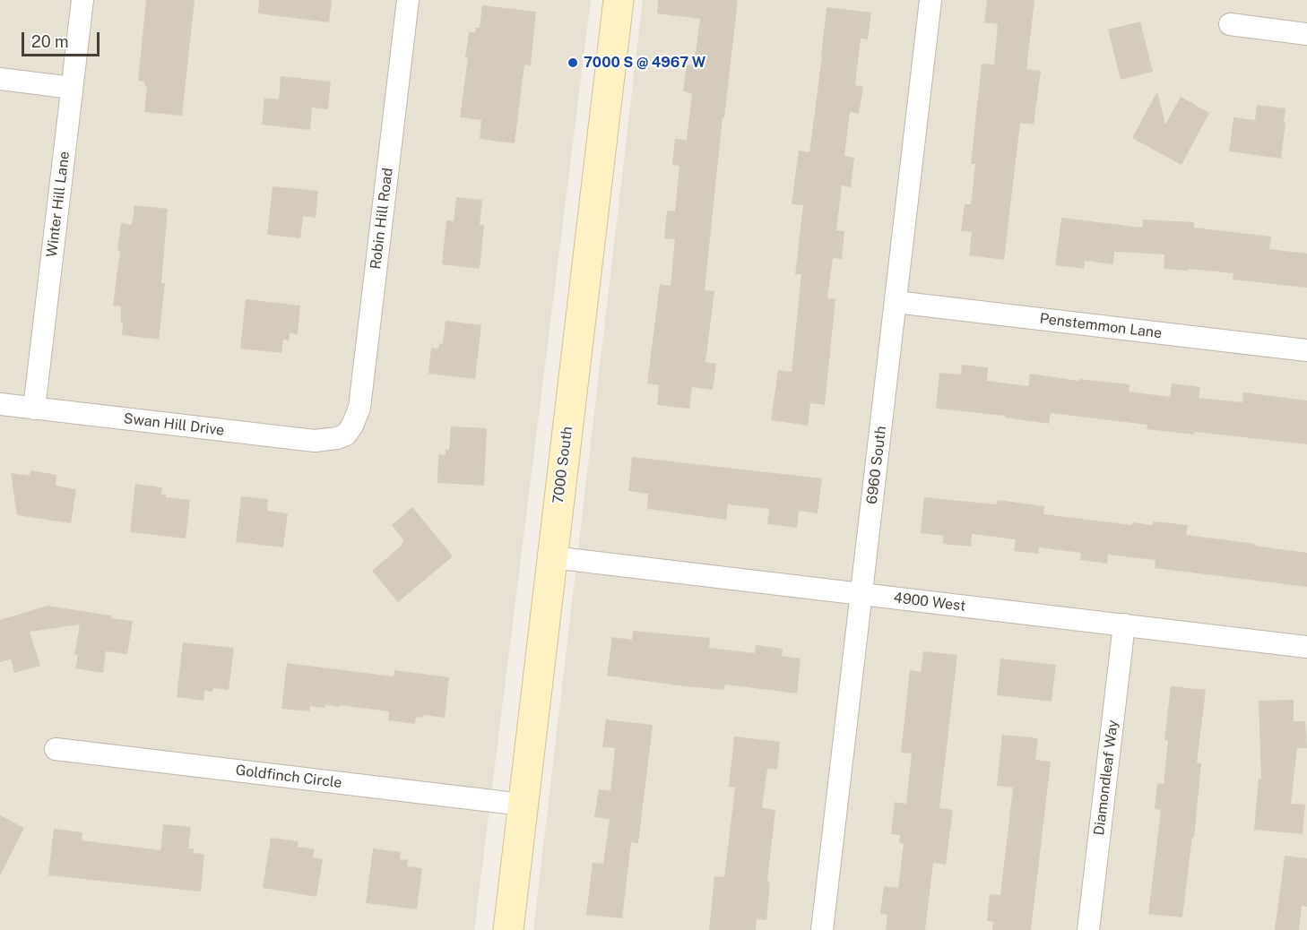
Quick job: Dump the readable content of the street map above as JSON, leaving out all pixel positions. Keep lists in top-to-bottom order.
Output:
{
  "streets": {
    "street": [
      "Winter Hill Lane",
      "Robin Hill Road",
      "Penstemmon Lane",
      "Swan Hill Drive",
      "7000 South",
      "6960 South",
      "4900 West",
      "Goldfinch Circle",
      "Diamondleaf Way"
    ]
  },
  "crossings": [
    ["Winter Hill Lane", "Swan Hill Drive"],
    ["Robin Hill Road", "Swan Hill Drive"],
    ["Penstemmon Lane", "6960 South"],
    ["7000 South", "4900 West"],
    ["7000 South", "Goldfinch Circle"],
    ["6960 South", "4900 West"],
    ["4900 West", "Diamondleaf Way"]
  ],
  "places": ["7000 S @ 4967 W"],
  "scale_bar": "20 m"
}
